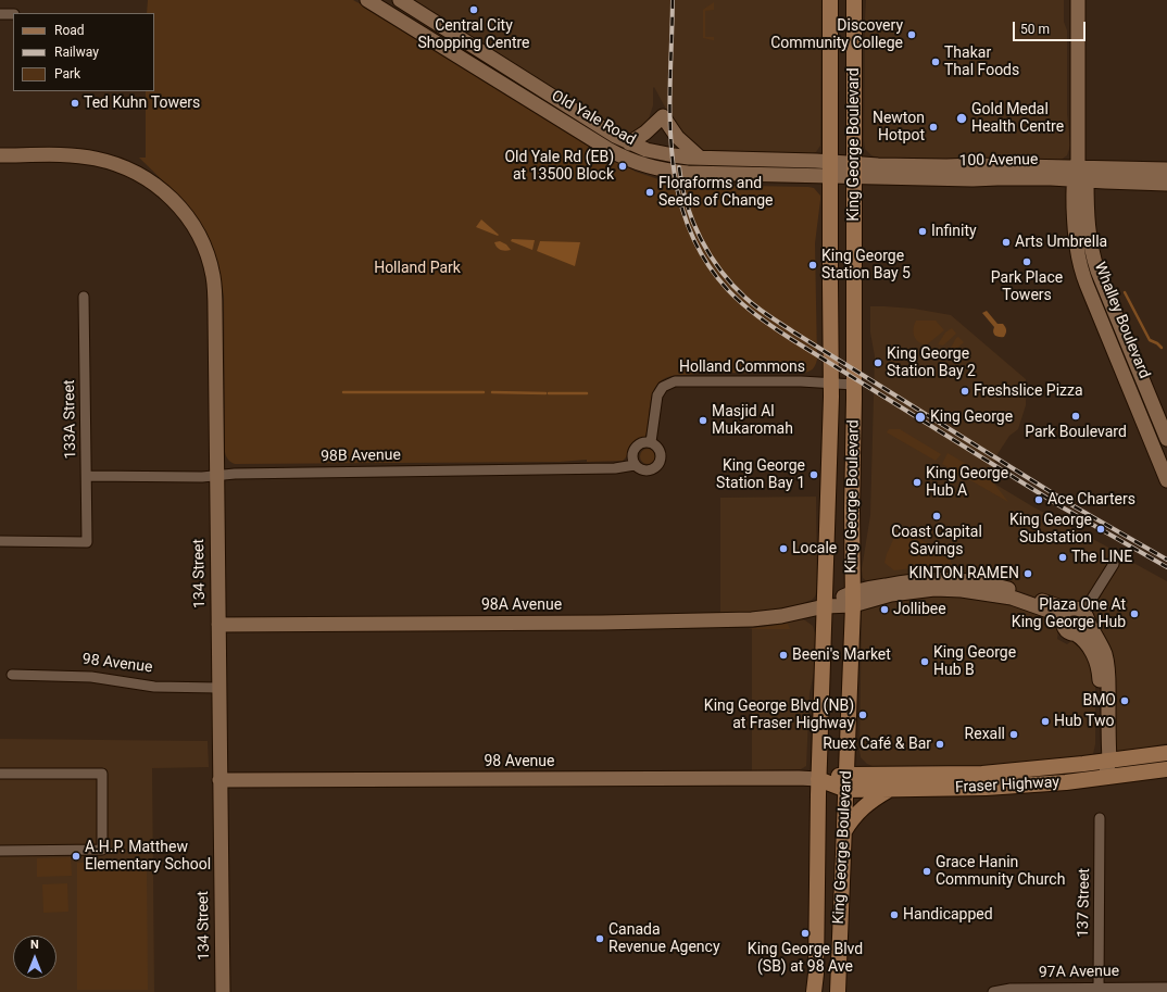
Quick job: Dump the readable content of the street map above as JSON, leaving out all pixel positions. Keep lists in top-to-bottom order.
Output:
{
  "streets": {
    "main road": ["King George Boulevard", "Fraser Highway"],
    "street": [
      "Old Yale Road",
      "100 Avenue",
      "Whalley Boulevard",
      "Holland Commons",
      "133A Street",
      "98B Avenue",
      "134 Street",
      "98A Avenue",
      "98 Avenue",
      "137 Street",
      "97A Avenue"
    ]
  },
  "crossings": [
    ["Old Yale Road", "King George Boulevard"],
    ["Old Yale Road", "100 Avenue"],
    ["King George Boulevard", "100 Avenue"],
    ["King George Boulevard", "Holland Commons"],
    ["King George Boulevard", "98A Avenue"],
    ["King George Boulevard", "98 Avenue"],
    ["King George Boulevard", "Fraser Highway"],
    ["100 Avenue", "Whalley Boulevard"],
    ["Holland Commons", "98B Avenue"],
    ["133A Street", "98B Avenue"],
    ["98B Avenue", "134 Street"],
    ["134 Street", "98A Avenue"],
    ["134 Street", "98 Avenue"],
    ["137 Street", "97A Avenue"]
  ],
  "parks": ["Holland Park"],
  "places": [
    "Central City Shopping Centre",
    "Discovery Community College",
    "Thakar Thal Foods",
    "Ted Kuhn Towers",
    "Gold Medal Health Centre",
    "Newton Hotpot",
    "Old Yale Rd (EB) at 13500 Block",
    "Floraforms and Seeds of Change",
    "Infinity",
    "Arts Umbrella",
    "Park Place Towers",
    "King George Station Bay 5",
    "King George Station Bay 2",
    "Freshslice Pizza",
    "Park Boulevard",
    "King George",
    "Masjid Al Mukaromah",
    "King George Station Bay 1",
    "King George Hub A",
    "Ace Charters",
    "Coast Capital Savings",
    "King George Substation",
    "Locale",
    "The LINE",
    "KINTON RAMEN",
    "Jollibee",
    "Plaza One At King George Hub",
    "Beeni's Market",
    "King George Hub B",
    "BMO",
    "King George Blvd (NB) at Fraser Highway",
    "Hub Two",
    "Rexall",
    "Ruex Café & Bar",
    "A.H.P. Matthew Elementary School",
    "Grace Hanin Community Church",
    "Handicapped",
    "King George Blvd (SB) at 98 Ave",
    "Canada Revenue Agency"
  ],
  "legend": ["Road", "Railway", "Park"],
  "scale_bar": "50 m",
  "north": "top"
}
